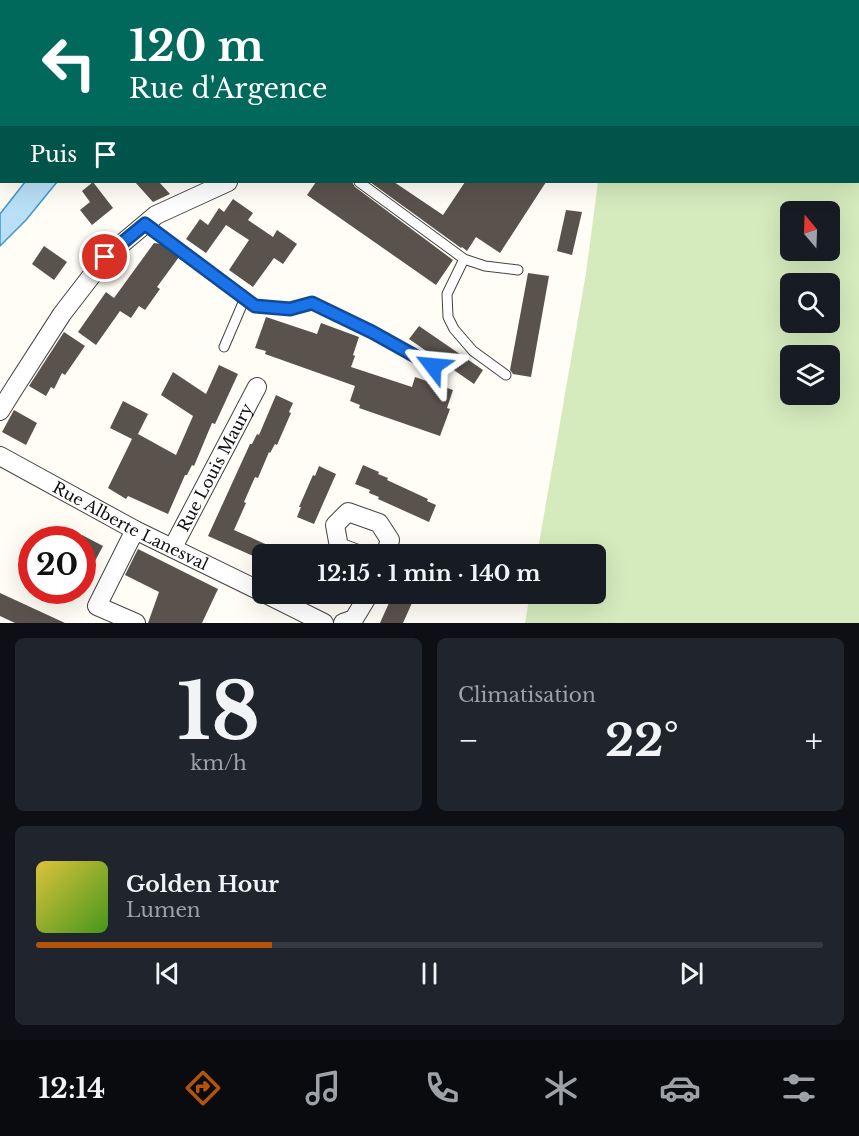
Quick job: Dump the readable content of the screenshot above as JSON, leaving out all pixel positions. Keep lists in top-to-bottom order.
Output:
{
  "streets": {
    "street": ["Rue Louis Maury", "Rue Alberte Lanesval"]
  },
  "crossings": [
    ["Rue Louis Maury", "Rue Alberte Lanesval"]
  ],
  "north": "top",
  "page": {
    "turn": ["120 m", "Rue d'Argence"],
    "then": "Puis",
    "limit": "20",
    "trip": "12:15 · 1 min · 140 m",
    "tile": [
      ["18", "km/h"],
      "Climatisation"
    ],
    "heat": ["−", "22°", "+"],
    "song": ["Golden Hour", "Lumen"],
    "tabs": "12:14"
  }
}
